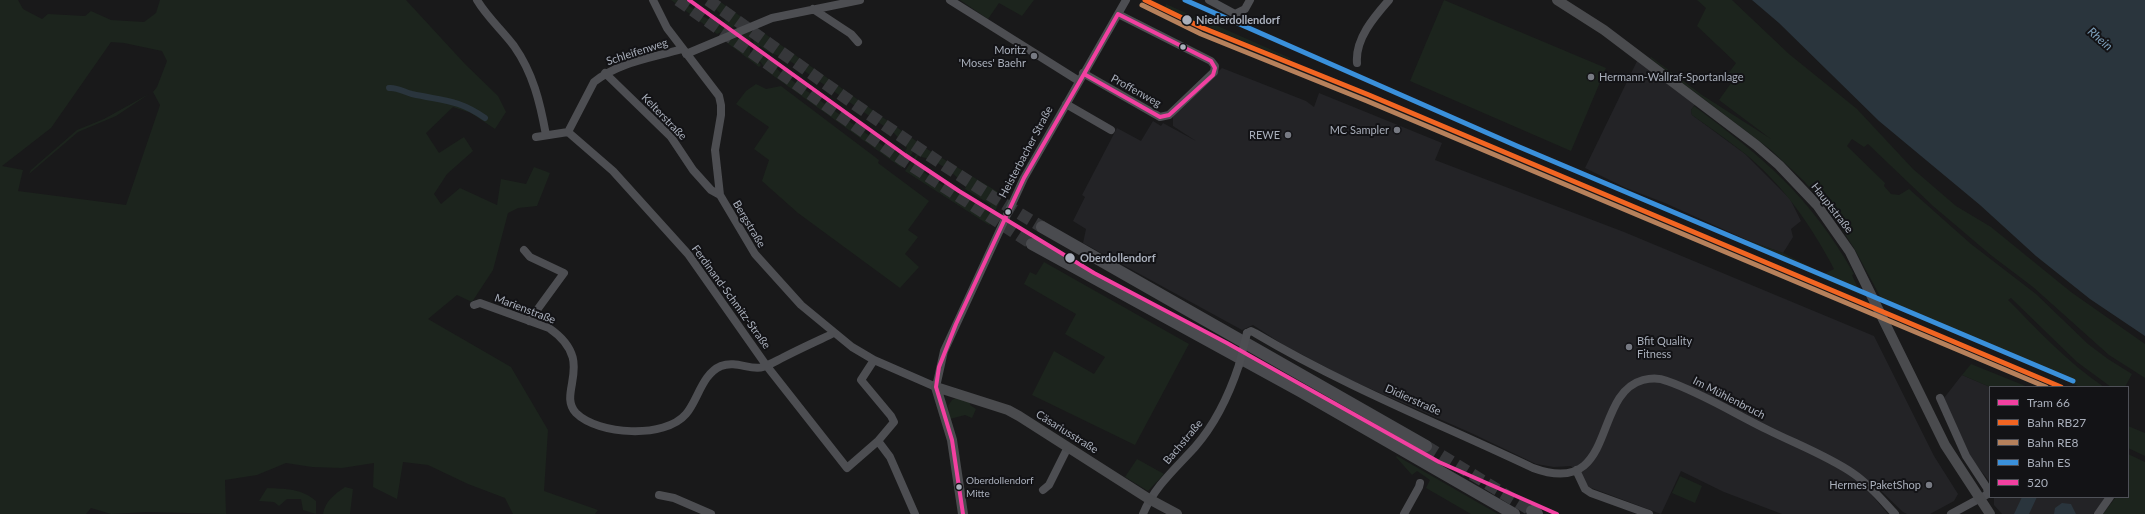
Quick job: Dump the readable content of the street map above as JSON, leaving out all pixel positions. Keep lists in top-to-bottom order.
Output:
{
  "streets": {
    "main road": ["Heisterbacher Straße", "Hauptstraße", "Cäsariusstraße"],
    "street": [
      "Schleifenweg",
      "Proffenweg",
      "Kelterstraße",
      "Bergstraße",
      "Ferdinand-Schmitz-Straße",
      "Marienstraße",
      "Im Mühlenbruch",
      "Didierstraße",
      "Bachstraße"
    ]
  },
  "crossings": [
    ["Schleifenweg", "Kelterstraße"],
    ["Schleifenweg", "Bergstraße"],
    ["Schleifenweg", "Ferdinand-Schmitz-Straße"],
    ["Proffenweg", "Heisterbacher Straße"],
    ["Kelterstraße", "Bergstraße"],
    ["Heisterbacher Straße", "Bergstraße"],
    ["Heisterbacher Straße", "Cäsariusstraße"],
    ["Bergstraße", "Marienstraße"],
    ["Bergstraße", "Cäsariusstraße"],
    ["Ferdinand-Schmitz-Straße", "Marienstraße"],
    ["Im Mühlenbruch", "Didierstraße"],
    ["Didierstraße", "Bachstraße"],
    ["Cäsariusstraße", "Bachstraße"]
  ],
  "water": ["Rhein"],
  "places": [
    "Niederdollendorf",
    "Moritz 'Moses' Baehr",
    "Hermann-Wallraf-Sportanlage",
    "MC Sampler",
    "REWE",
    "Oberdollendorf",
    "Bfit Quality Fitness",
    "Hermes PaketShop",
    "Oberdollendorf Mitte"
  ],
  "lines": [
    "tram line 66",
    "rail line RB27",
    "rail line ES",
    "rail line RE8",
    "transit line 520"
  ],
  "legend": [
    "Tram 66",
    "Bahn RB27",
    "Bahn RE8",
    "Bahn ES",
    "520"
  ]
}
